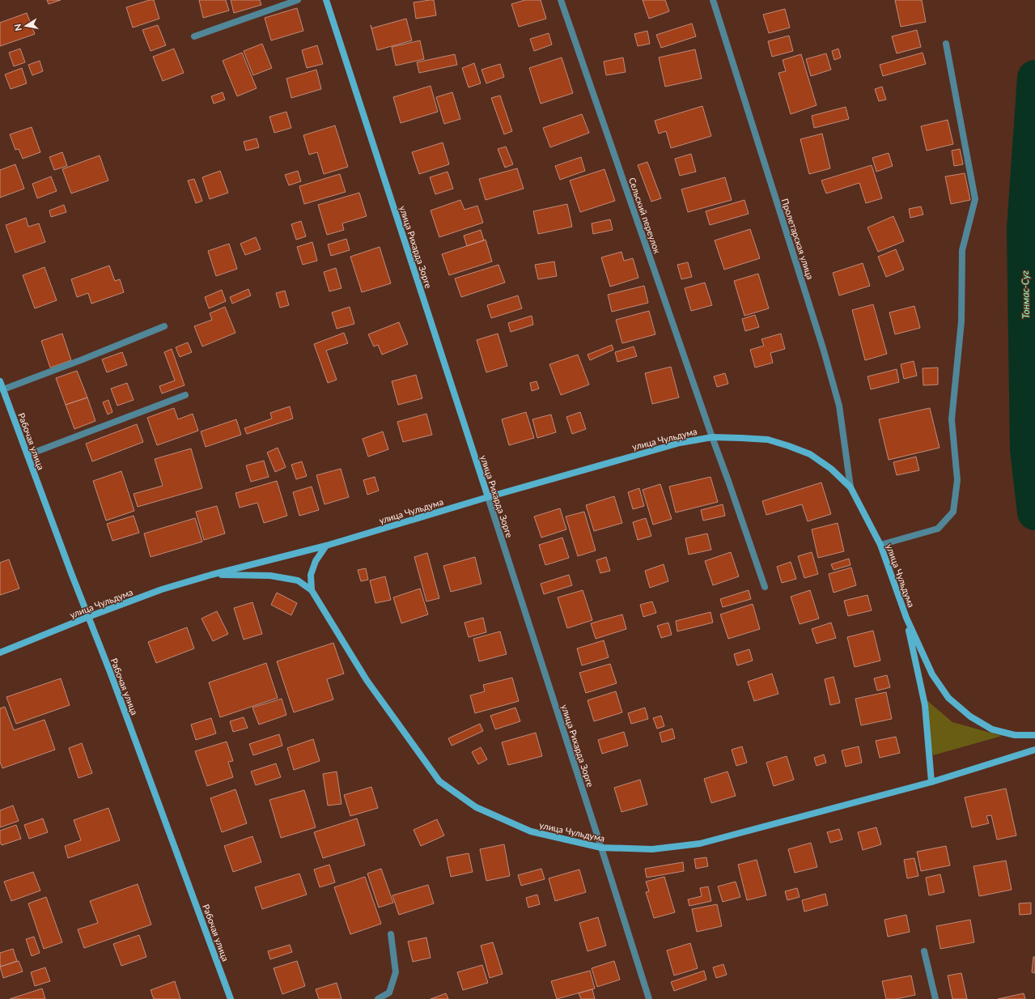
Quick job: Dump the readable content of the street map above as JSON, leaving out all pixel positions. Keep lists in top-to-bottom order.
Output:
{
  "streets": {
    "main road": ["улица Рихарда Зорге", "улица Чульдума", "Рабочая улица"],
    "street": ["Сельский переулок", "Пролетарская улица"]
  },
  "crossings": [
    ["Сельский переулок", "улица Чульдума"],
    ["Пролетарская улица", "улица Чульдума"],
    ["улица Рихарда Зорге", "улица Чульдума"],
    ["улица Чульдума", "Рабочая улица"]
  ],
  "water": ["Тонмас-Суг"],
  "north": "left"
}
